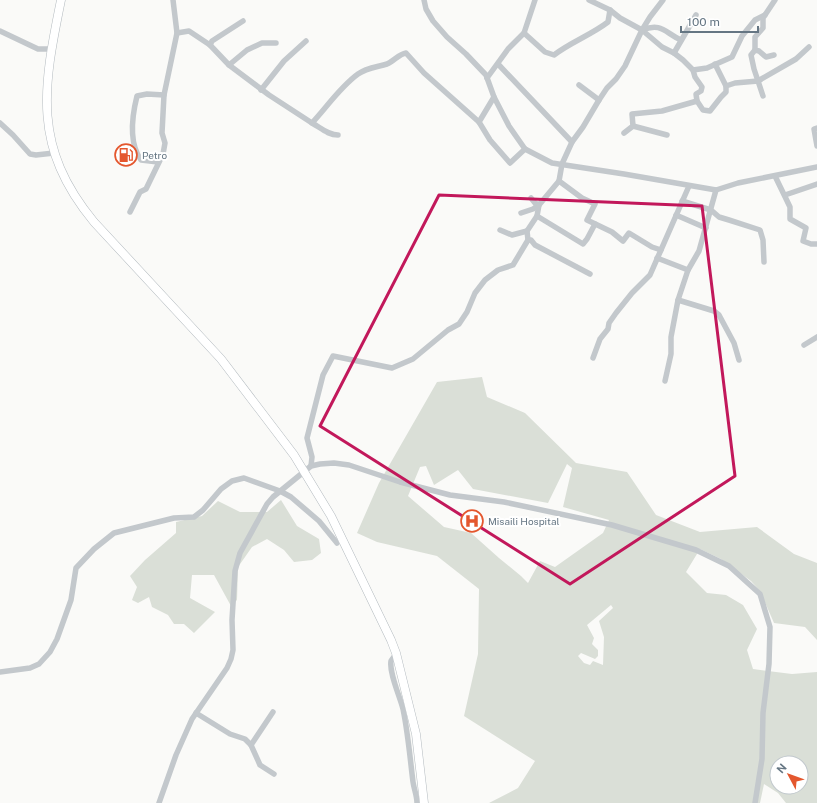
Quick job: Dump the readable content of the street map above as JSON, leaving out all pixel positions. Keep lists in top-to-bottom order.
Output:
{
  "places": {
    "fuel station": ["Petro"],
    "hospital": ["Misaili Hospital"]
  },
  "scale_bar": "100 m",
  "north": "top left"
}
